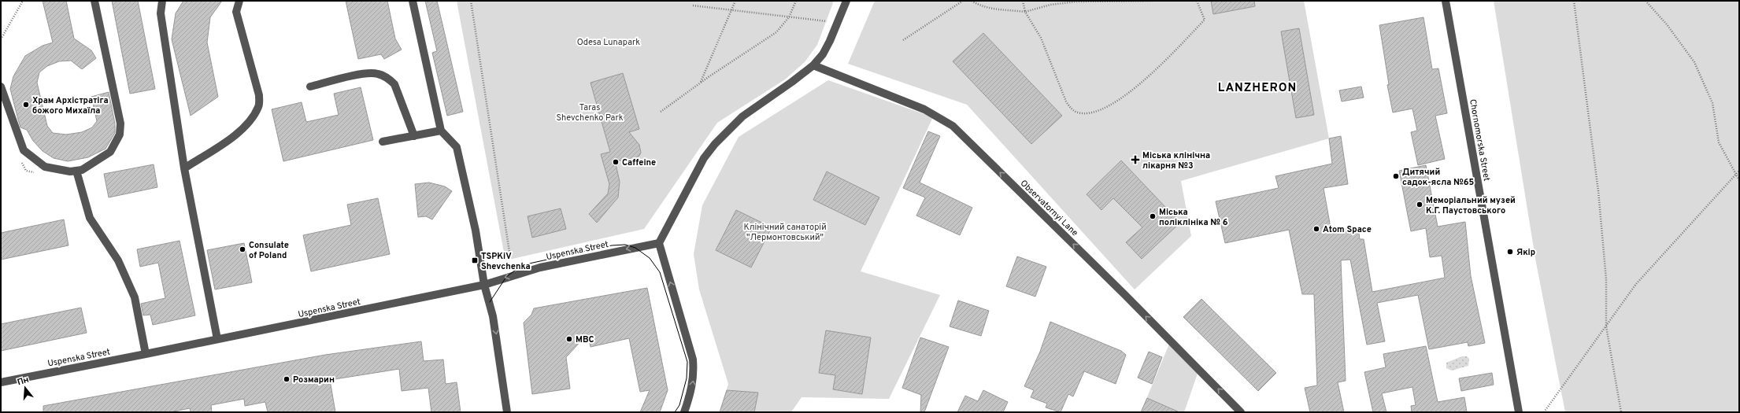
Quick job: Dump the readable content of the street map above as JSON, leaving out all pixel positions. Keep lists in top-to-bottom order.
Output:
{
  "streets": {
    "street": ["Chornomorska Street", "Observatornyi Lane", "Uspenska Street"]
  },
  "one_way": ["Observatornyi Lane"],
  "districts": ["LANZHERON"],
  "parks": ["Odesa Lunapark", "Taras Shevchenko Park", "Клінічний санаторій \"Лермонтовський\""],
  "places": {
    "other": [
      "Храм Архістратіга божого Михаїла",
      "Caffeine",
      "Дитячий садок-ясла №65",
      "Меморіальний музей К.Г. Паустовського",
      "Міська поліклініка № 6",
      "Atom Space",
      "Consulate of Poland",
      "Якір",
      "МВС",
      "Розмарин"
    ],
    "health": ["Міська клінічна лікарня №3"],
    "transit": ["TSPKiV Shevchenka"]
  },
  "north": "top"
}
